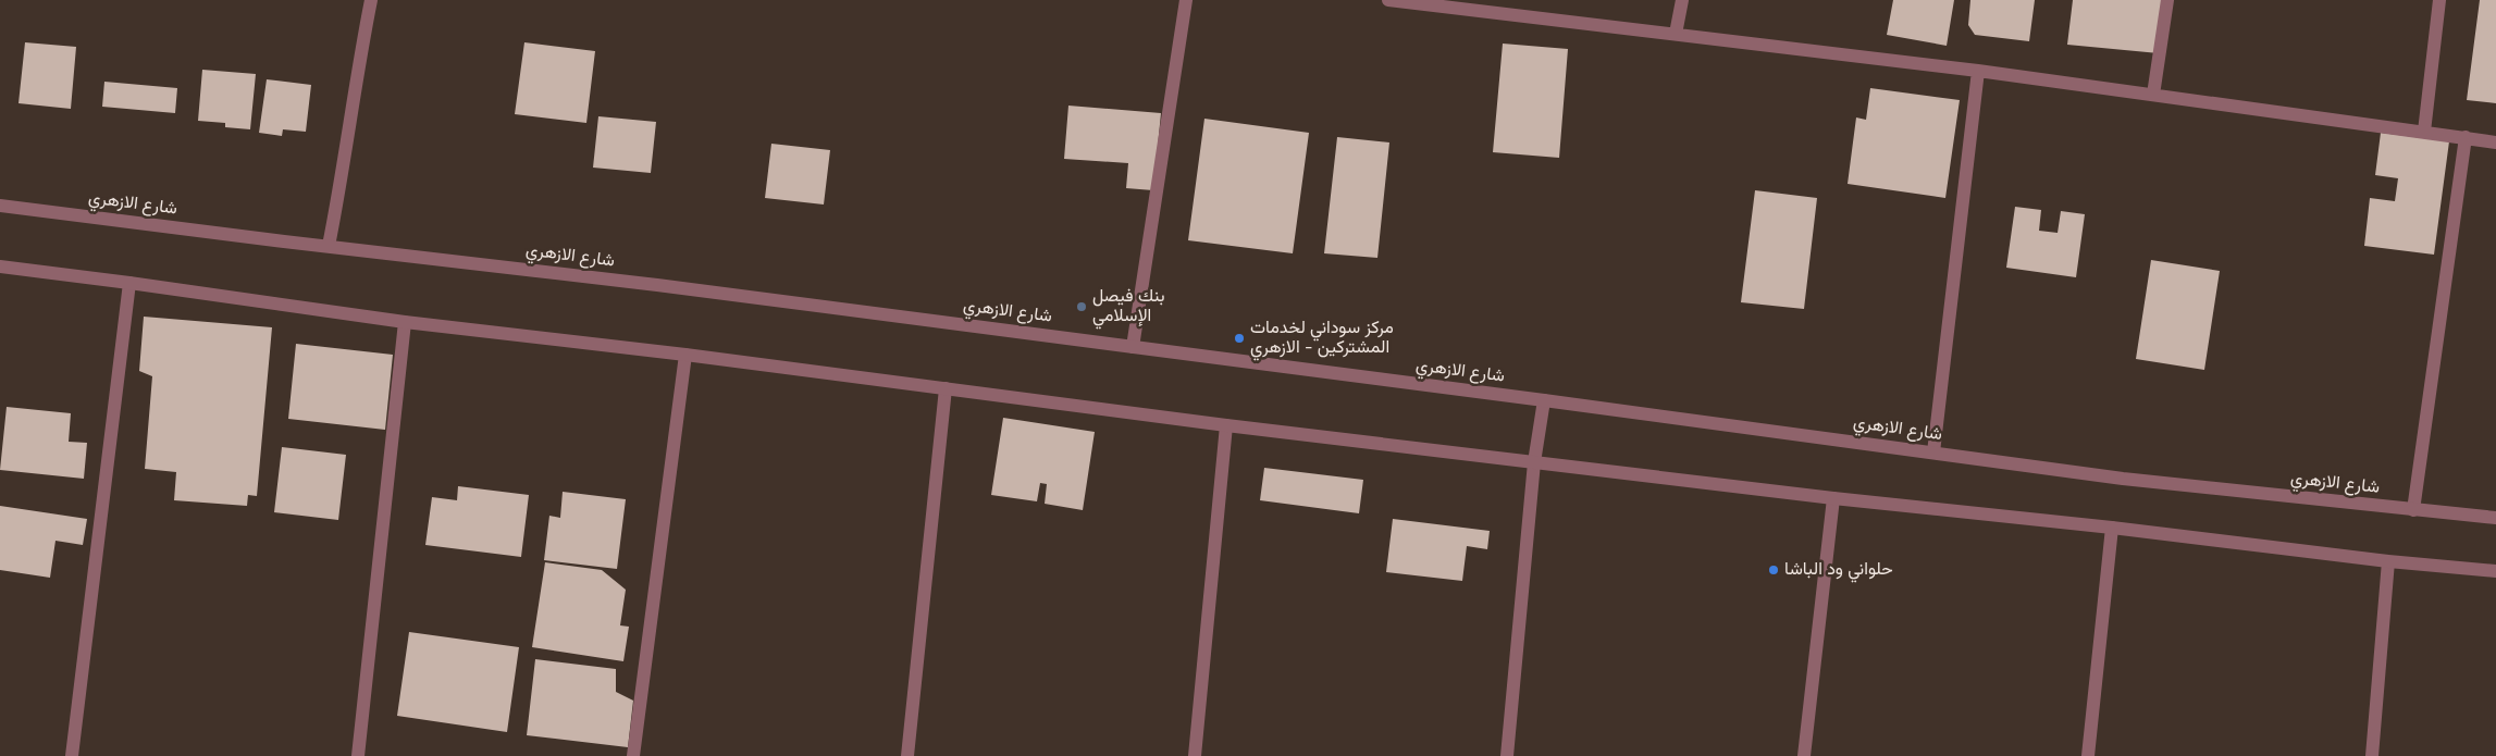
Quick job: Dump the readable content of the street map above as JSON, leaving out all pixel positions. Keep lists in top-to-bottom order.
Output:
{
  "streets": {
    "street": ["شارع الازهري"]
  },
  "places": ["بنك فيصل الإسلامي", "مركز سوداني لخدمات المشتركين - الازهري", "حلواني ود الباشا"]
}
